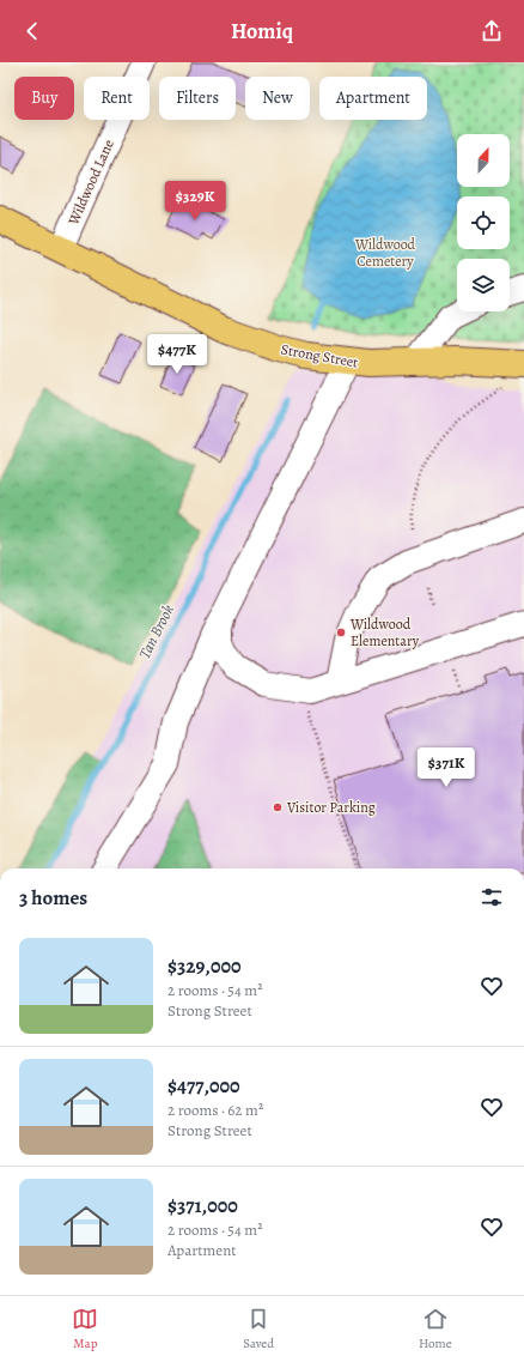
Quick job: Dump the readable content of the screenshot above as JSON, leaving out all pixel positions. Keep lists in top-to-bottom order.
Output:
{
  "streets": {
    "main road": ["Strong Street"],
    "street": ["Wildwood Lane"]
  },
  "crossings": [
    ["Wildwood Lane", "Strong Street"]
  ],
  "water": ["Tan Brook"],
  "parks": ["Wildwood Cemetery"],
  "places": ["Wildwood Elementary", "Visitor Parking"],
  "north": "top",
  "page": {
    "header": "Homiq",
    "chip": [
      "Buy",
      "Rent",
      "Filters",
      "New",
      "Apartment"
    ],
    "price": ["$329K", "$477K", "$371K"],
    "heading": "3 homes",
    "list": [
      {
        "name": "$329,000",
        "note": "2 rooms · 54 m² · Strong Street"
      },
      {
        "name": "$477,000",
        "note": "2 rooms · 62 m² · Strong Street"
      },
      {
        "name": "$371,000",
        "note": "2 rooms · 54 m² · Apartment"
      }
    ],
    "tabs": ["Map", "Saved", "Home"]
  }
}
